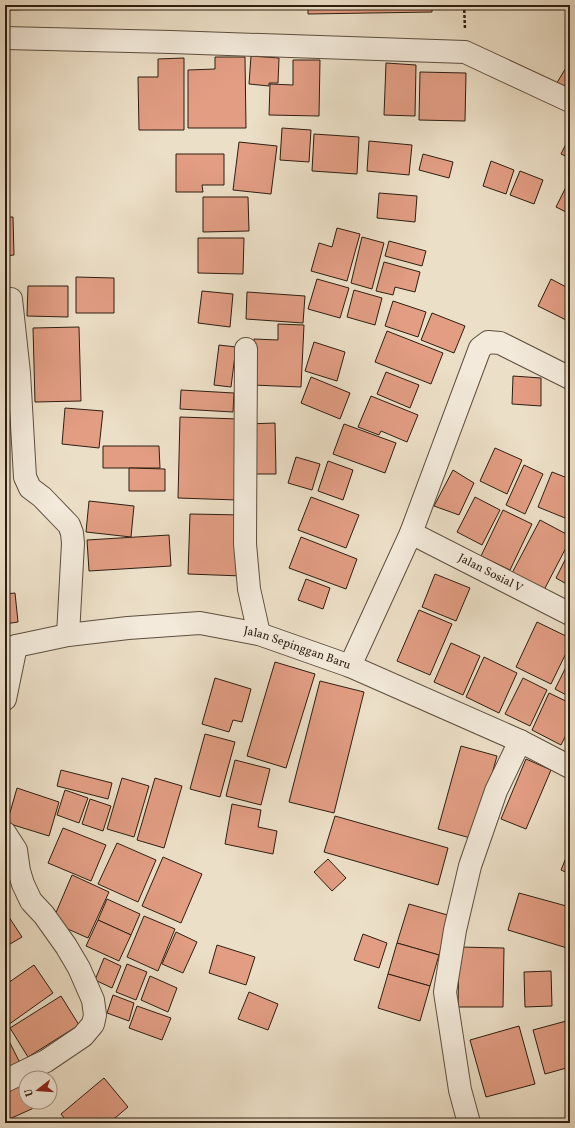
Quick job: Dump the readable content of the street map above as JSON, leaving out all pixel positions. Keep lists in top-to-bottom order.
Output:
{
  "streets": {
    "street": ["Jalan Sosial V", "Jalan Sepinggan Baru"]
  },
  "north": "left"
}
